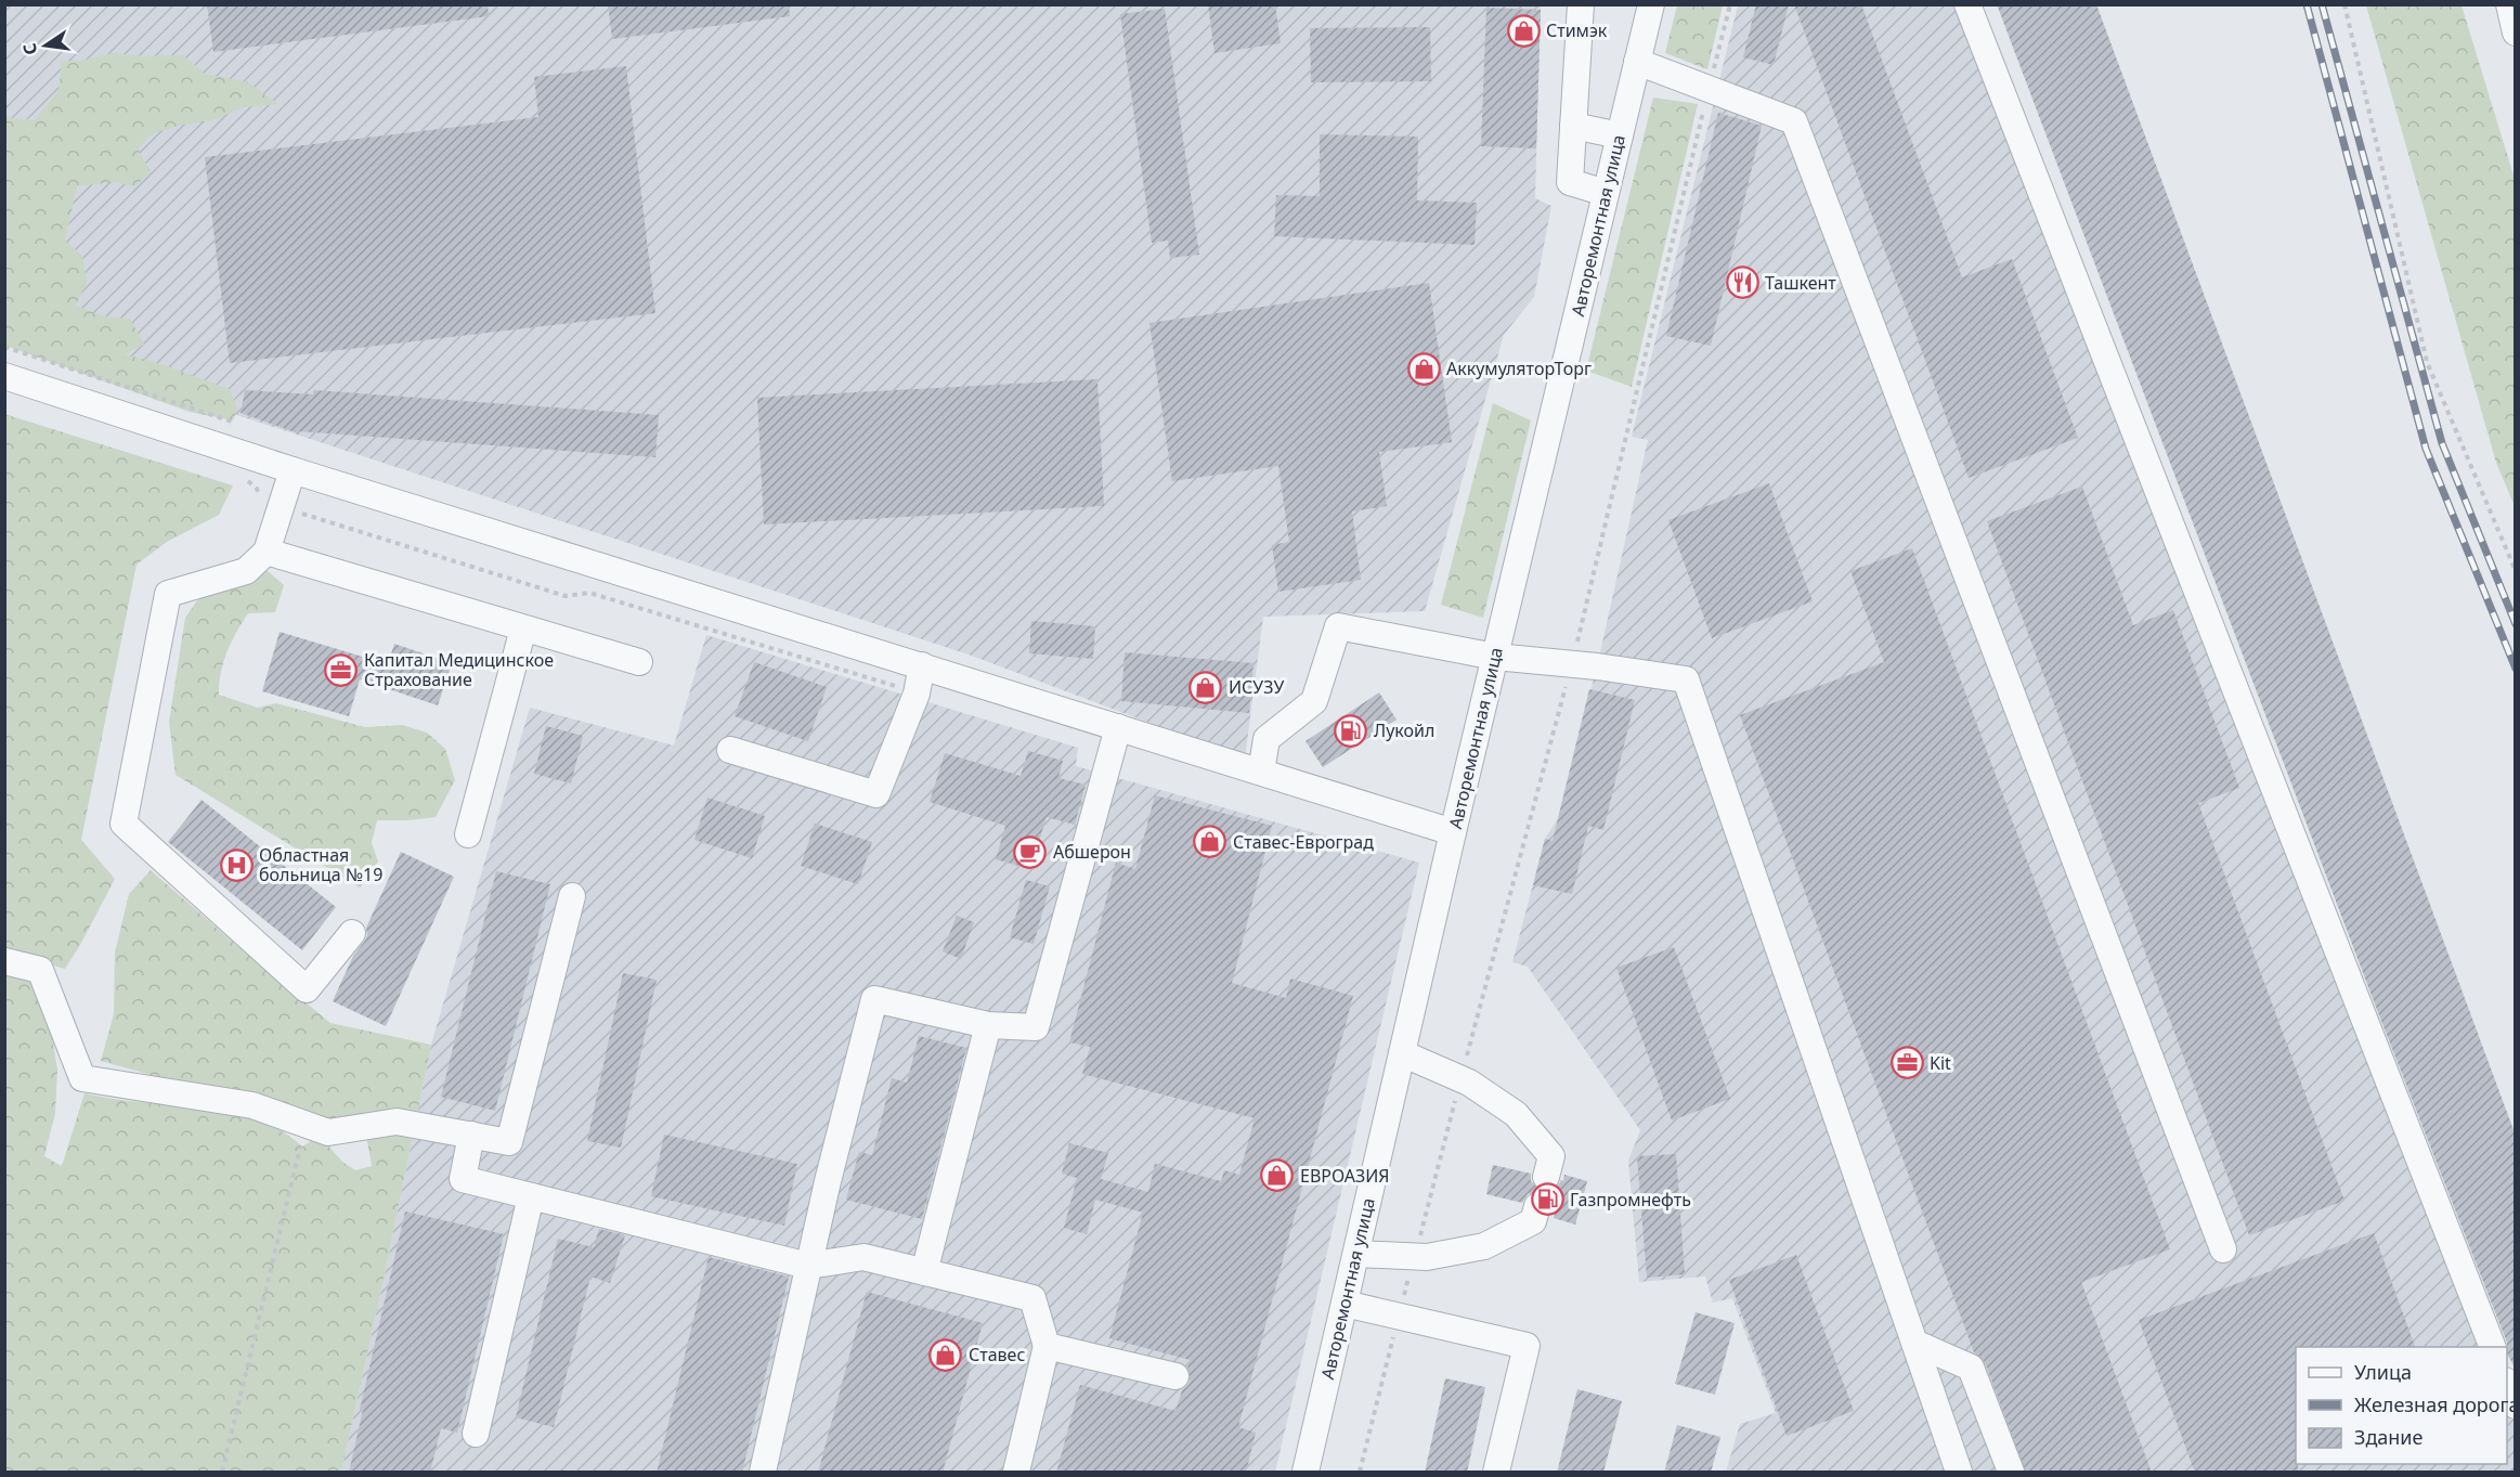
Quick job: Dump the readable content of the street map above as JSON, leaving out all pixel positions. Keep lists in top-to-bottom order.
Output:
{
  "streets": {
    "street": ["Авторемонтная улица"]
  },
  "places": {
    "shop": [
      "Стимэк",
      "АккумуляторТорг",
      "ИСУЗУ",
      "Ставес-Евроград",
      "ЕВРОАЗИЯ",
      "Ставес"
    ],
    "restaurant": ["Ташкент"],
    "office": ["Капитал Медицинское Страхование", "Kit"],
    "fuel station": ["Лукойл", "Газпромнефть"],
    "cafe": ["Абшерон"],
    "hospital": ["Областная больница №19"]
  },
  "legend": ["Улица", "Железная дорога", "Здание"],
  "north": "left"
}
